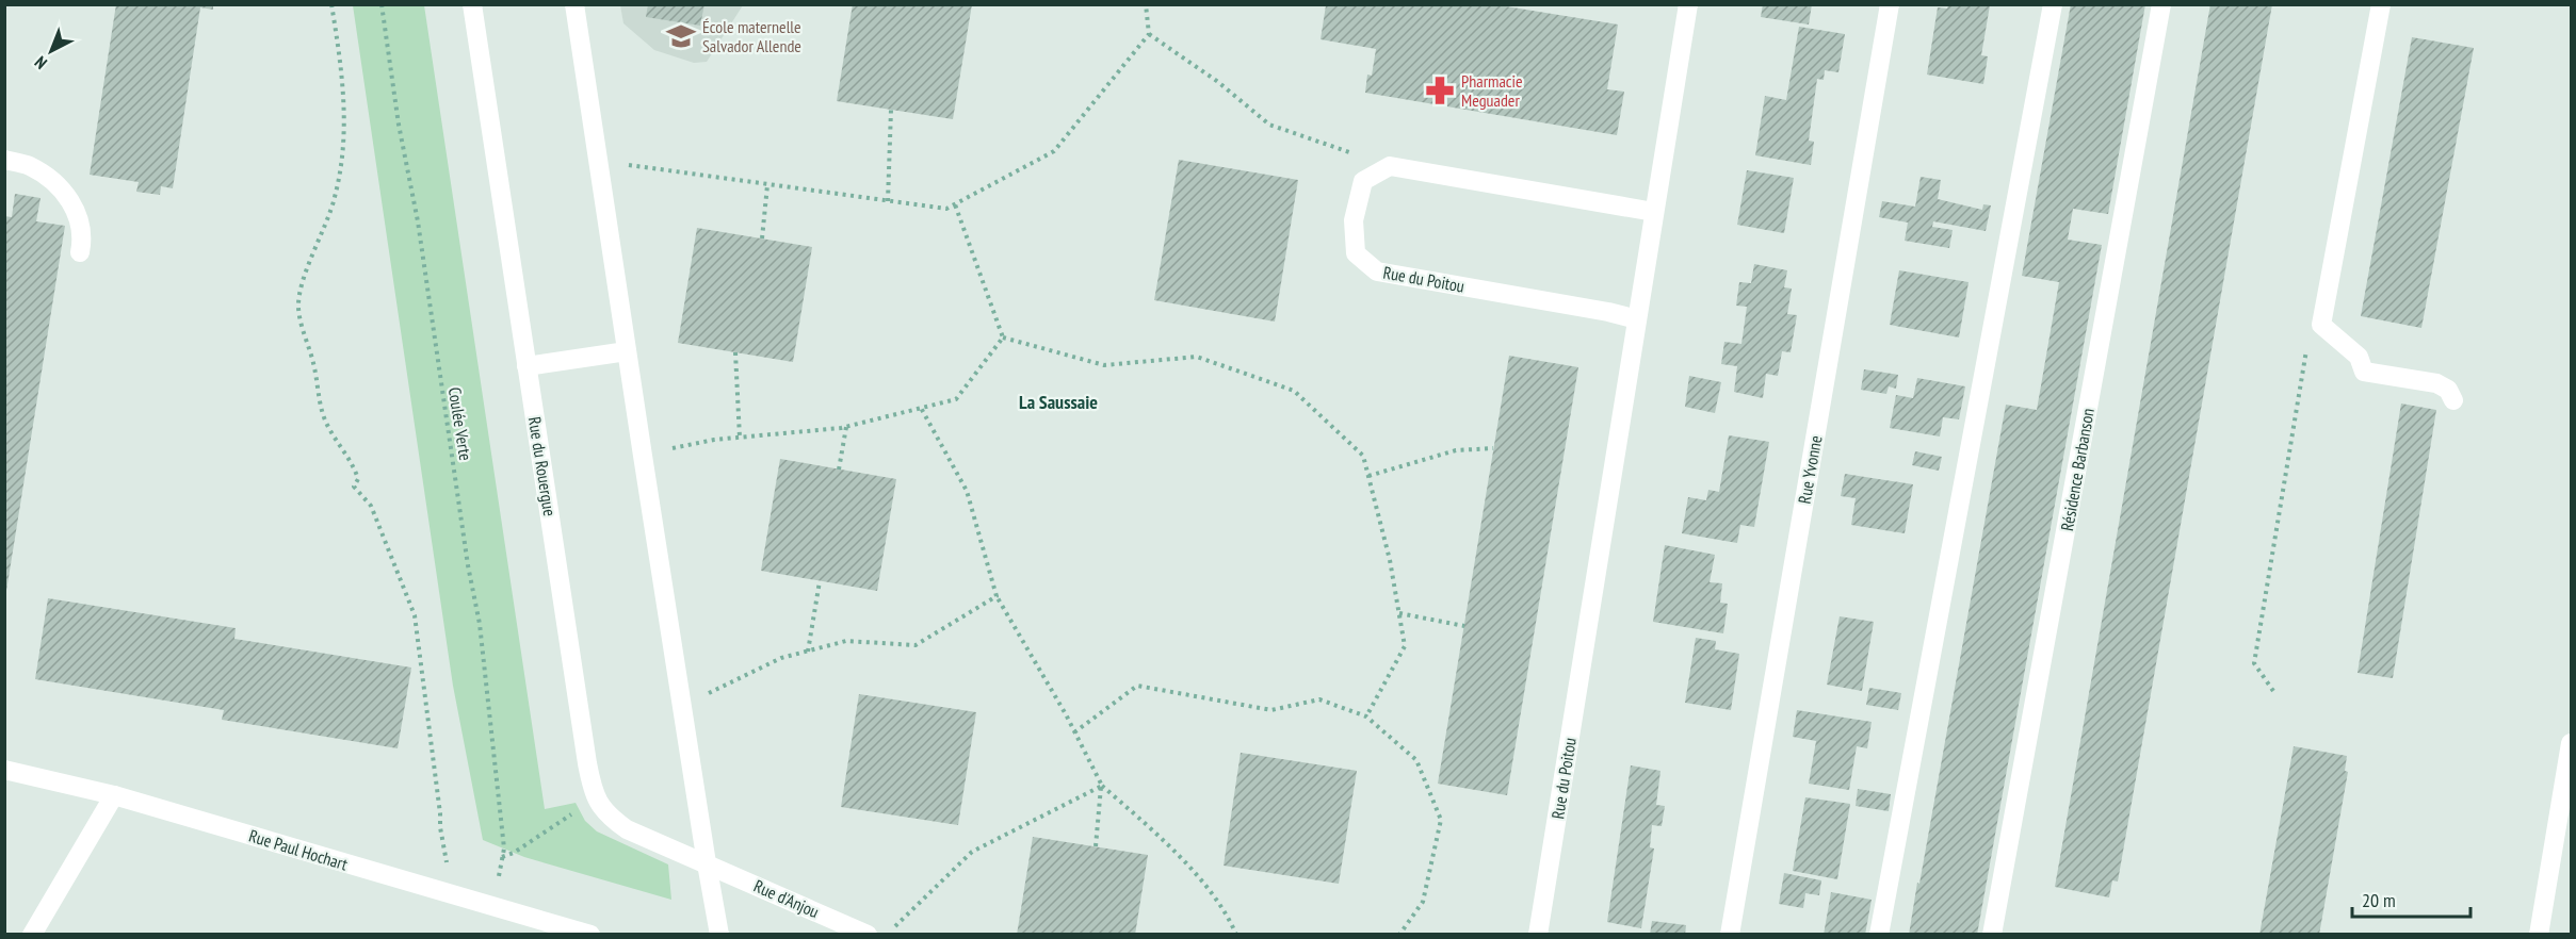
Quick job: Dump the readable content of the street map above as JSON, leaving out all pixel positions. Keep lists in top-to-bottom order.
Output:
{
  "streets": {
    "street": [
      "Rue du Poitou",
      "Rue du Rouergue",
      "Rue Yvonne",
      "Résidence Barbanson",
      "Rue Paul Hochart",
      "Rue d'Anjou"
    ],
    "path": ["Coulée Verte"]
  },
  "crossings": [
    ["Rue du Rouergue", "Rue d'Anjou"]
  ],
  "districts": ["La Saussaie"],
  "places": {
    "school or university": ["École maternelle Salvador Allende"],
    "pharmacy": ["Pharmacie Meguader"]
  },
  "scale_bar": "20 m",
  "north": "bottom left"
}
